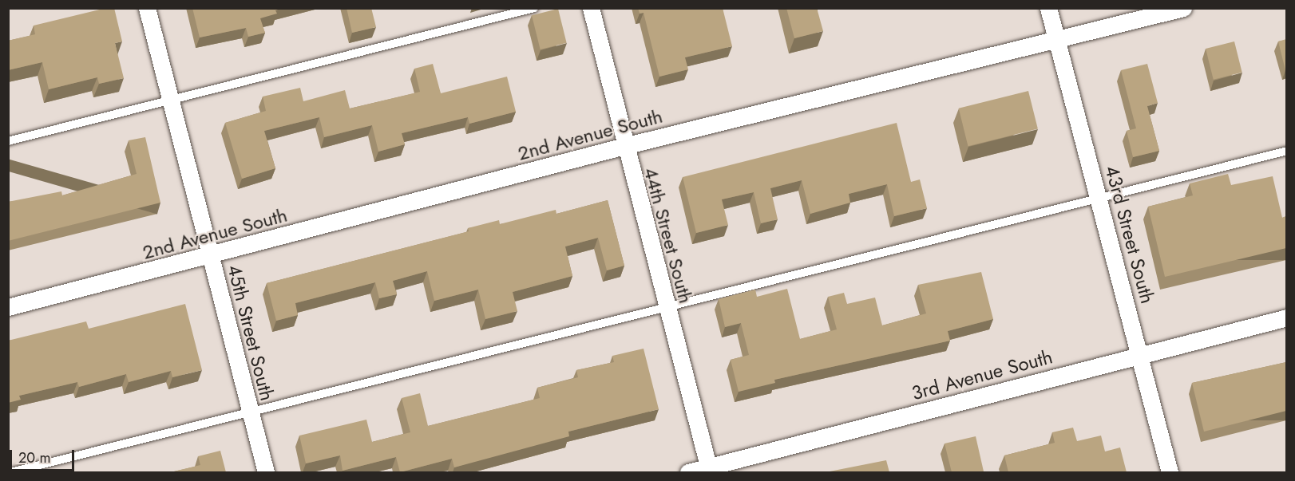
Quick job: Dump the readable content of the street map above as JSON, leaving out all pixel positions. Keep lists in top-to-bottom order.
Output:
{
  "streets": {
    "street": [
      "2nd Avenue South",
      "43rd Street South",
      "44th Street South",
      "45th Street South",
      "3rd Avenue South"
    ]
  },
  "crossings": [
    ["2nd Avenue South", "43rd Street South"],
    ["2nd Avenue South", "44th Street South"],
    ["2nd Avenue South", "45th Street South"],
    ["43rd Street South", "3rd Avenue South"],
    ["44th Street South", "3rd Avenue South"]
  ],
  "scale_bar": "20 m"
}
